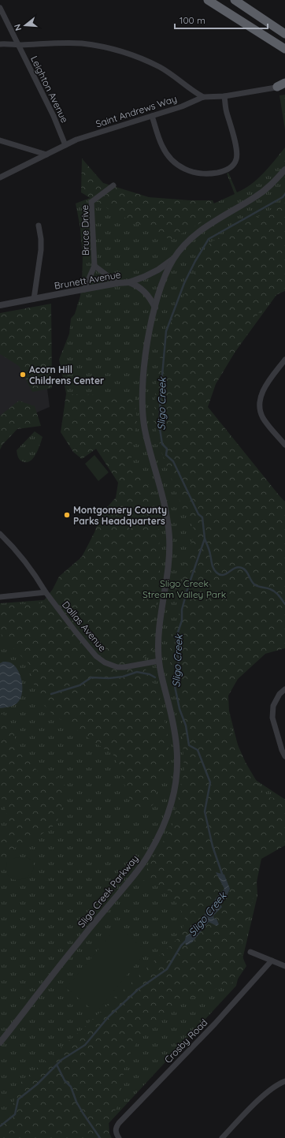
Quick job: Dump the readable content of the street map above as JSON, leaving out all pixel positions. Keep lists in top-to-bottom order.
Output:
{
  "streets": {
    "street": [
      "Leighton Avenue",
      "Saint Andrews Way",
      "Bruce Drive",
      "Brunett Avenue",
      "Dallas Avenue",
      "Sligo Creek Parkway",
      "Crosby Road"
    ]
  },
  "crossings": [
    ["Leighton Avenue", "Saint Andrews Way"],
    ["Bruce Drive", "Brunett Avenue"],
    ["Brunett Avenue", "Sligo Creek Parkway"],
    ["Dallas Avenue", "Sligo Creek Parkway"]
  ],
  "water": ["Sligo Creek"],
  "parks": ["Sligo Creek Stream Valley Park"],
  "places": ["Acorn Hill Childrens Center", "Montgomery County Parks Headquarters"],
  "scale_bar": "100 m",
  "north": "left"
}
